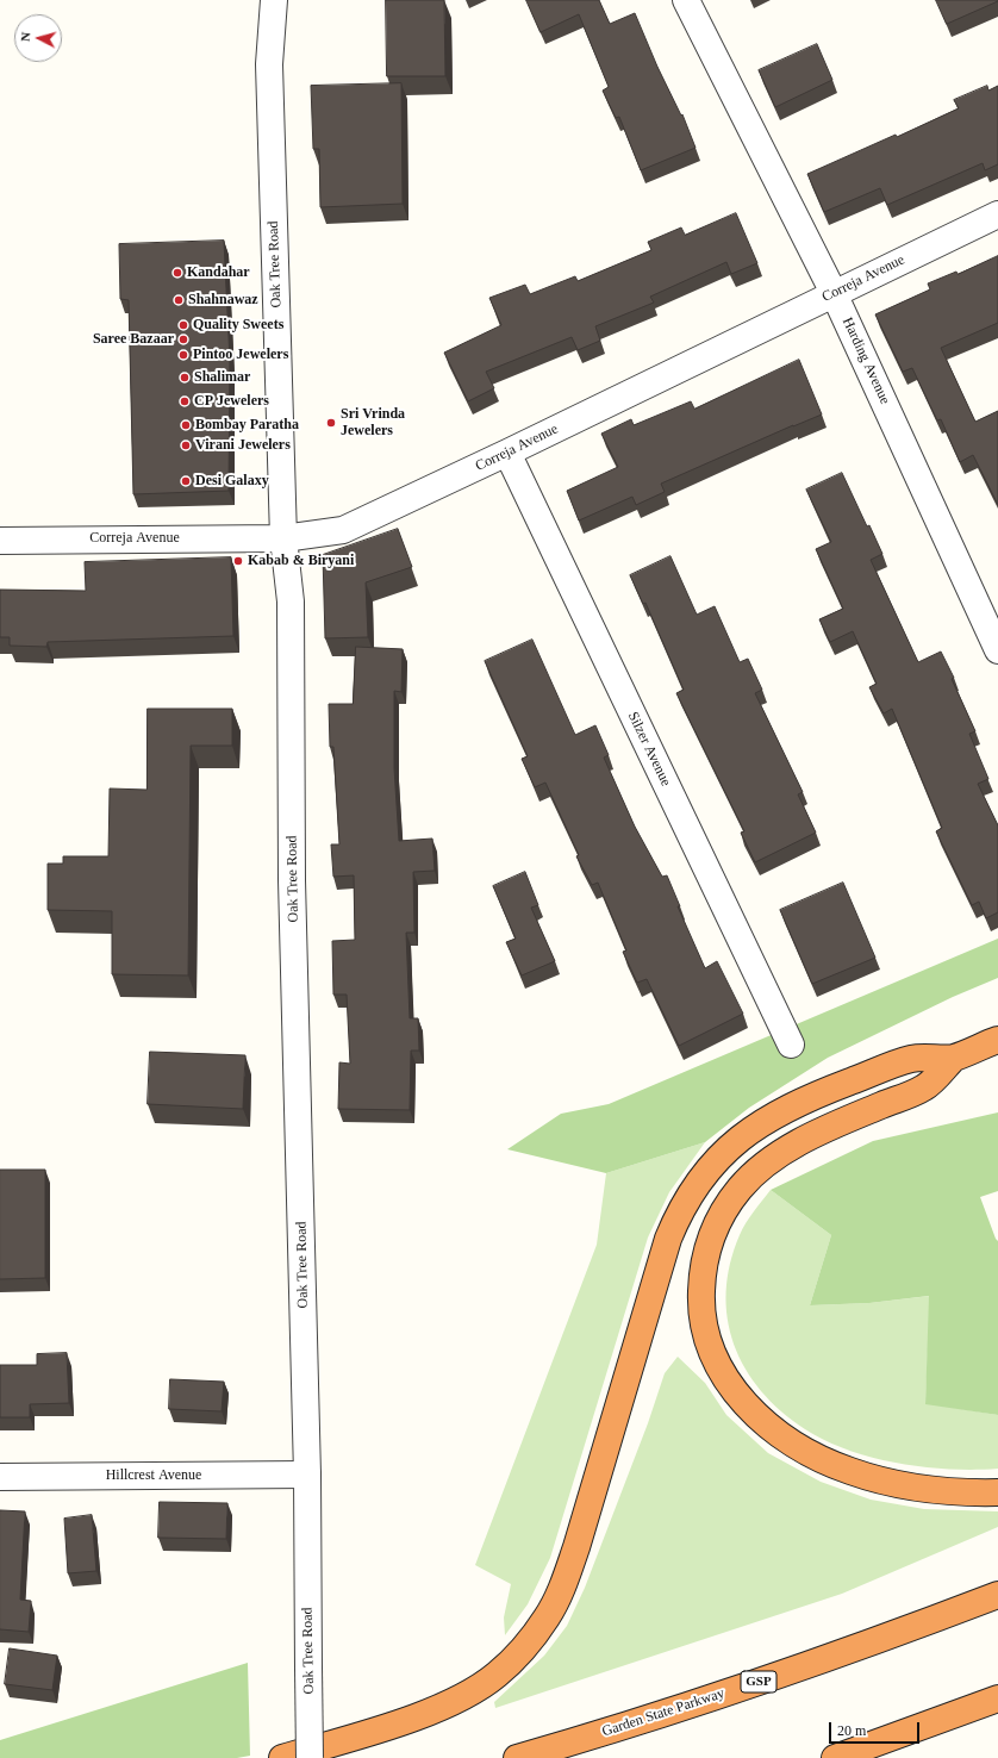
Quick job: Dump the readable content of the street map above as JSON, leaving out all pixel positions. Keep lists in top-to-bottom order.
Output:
{
  "streets": {
    "highway": ["GSP", "Garden State Parkway"],
    "street": [
      "Oak Tree Road",
      "Correja Avenue",
      "Harding Avenue",
      "Silzer Avenue",
      "Hillcrest Avenue"
    ]
  },
  "crossings": [
    ["Oak Tree Road", "Correja Avenue"],
    ["Oak Tree Road", "Hillcrest Avenue"],
    ["Correja Avenue", "Harding Avenue"],
    ["Correja Avenue", "Silzer Avenue"]
  ],
  "places": [
    "Kandahar",
    "Shahnawaz",
    "Quality Sweets",
    "Saree Bazaar",
    "Pintoo Jewelers",
    "Shalimar",
    "CP Jewelers",
    "Sri Vrinda Jewelers",
    "Bombay Paratha",
    "Virani Jewelers",
    "Desi Galaxy",
    "Kabab & Biryani"
  ],
  "scale_bar": "20 m",
  "north": "left"
}
